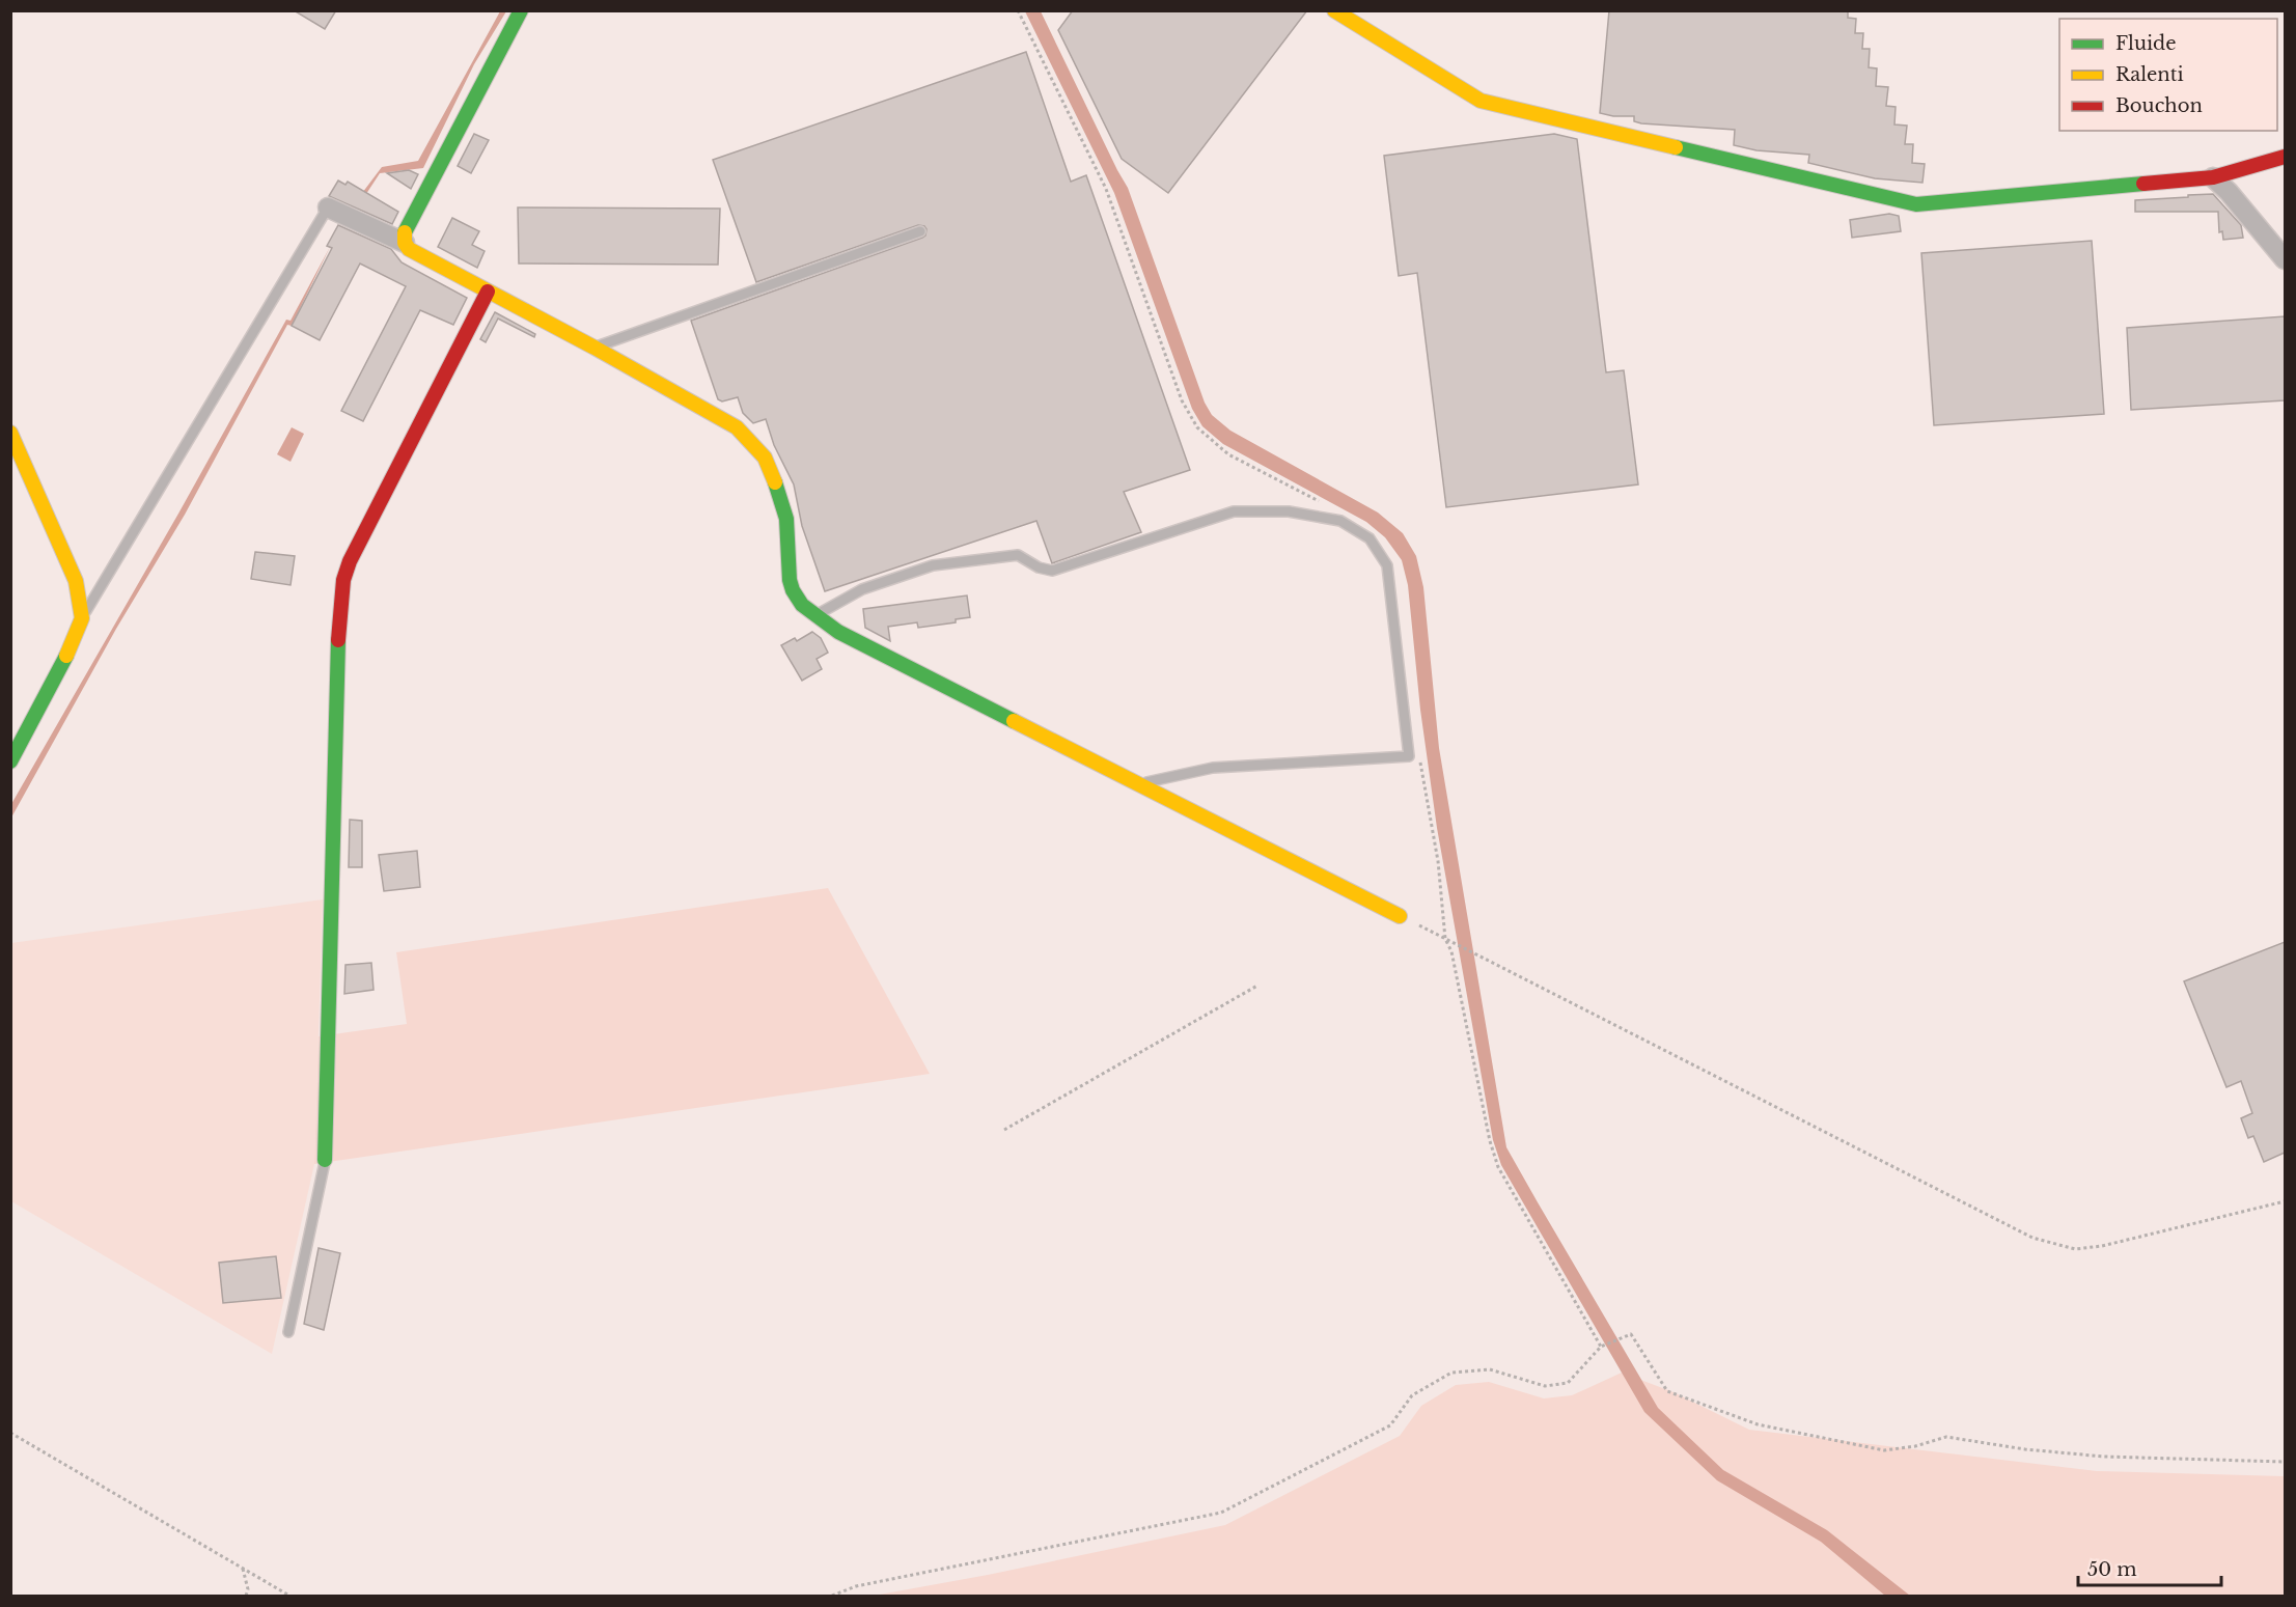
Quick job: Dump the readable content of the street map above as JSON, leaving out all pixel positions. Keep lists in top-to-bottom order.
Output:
{
  "legend": ["Fluide", "Ralenti", "Bouchon"],
  "scale_bar": "50 m"
}
